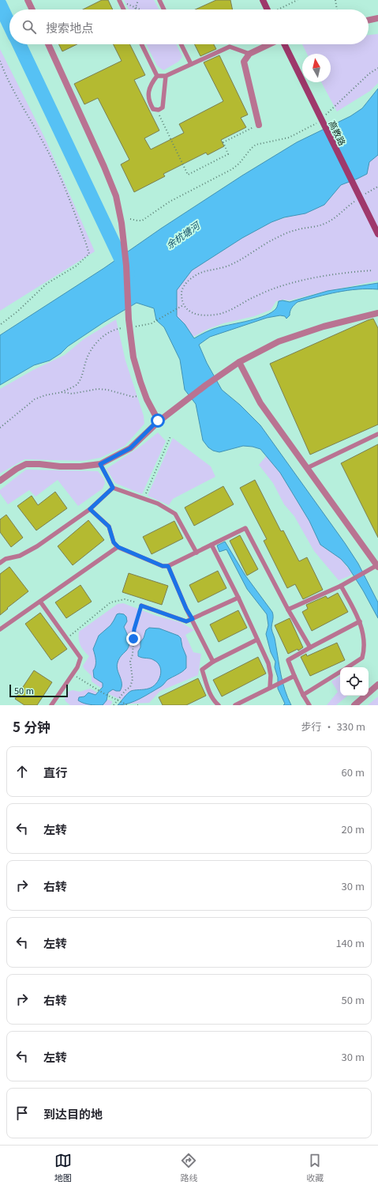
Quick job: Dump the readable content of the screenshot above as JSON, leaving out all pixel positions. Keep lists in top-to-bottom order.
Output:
{
  "streets": {
    "street": ["高教路"]
  },
  "water": ["余杭塘河"],
  "scale_bar": "50 m",
  "north": "top",
  "page": {
    "search": "搜索地点",
    "scale": "50 m",
    "heading": ["5 分钟", "步行 · 330 m"],
    "list": [
      ["直行", "60 m"],
      ["左转", "20 m"],
      ["右转", "30 m"],
      ["左转", "140 m"],
      ["右转", "50 m"],
      ["左转", "30 m"],
      "到达目的地"
    ],
    "nav": ["地图", "路线", "收藏"]
  }
}
